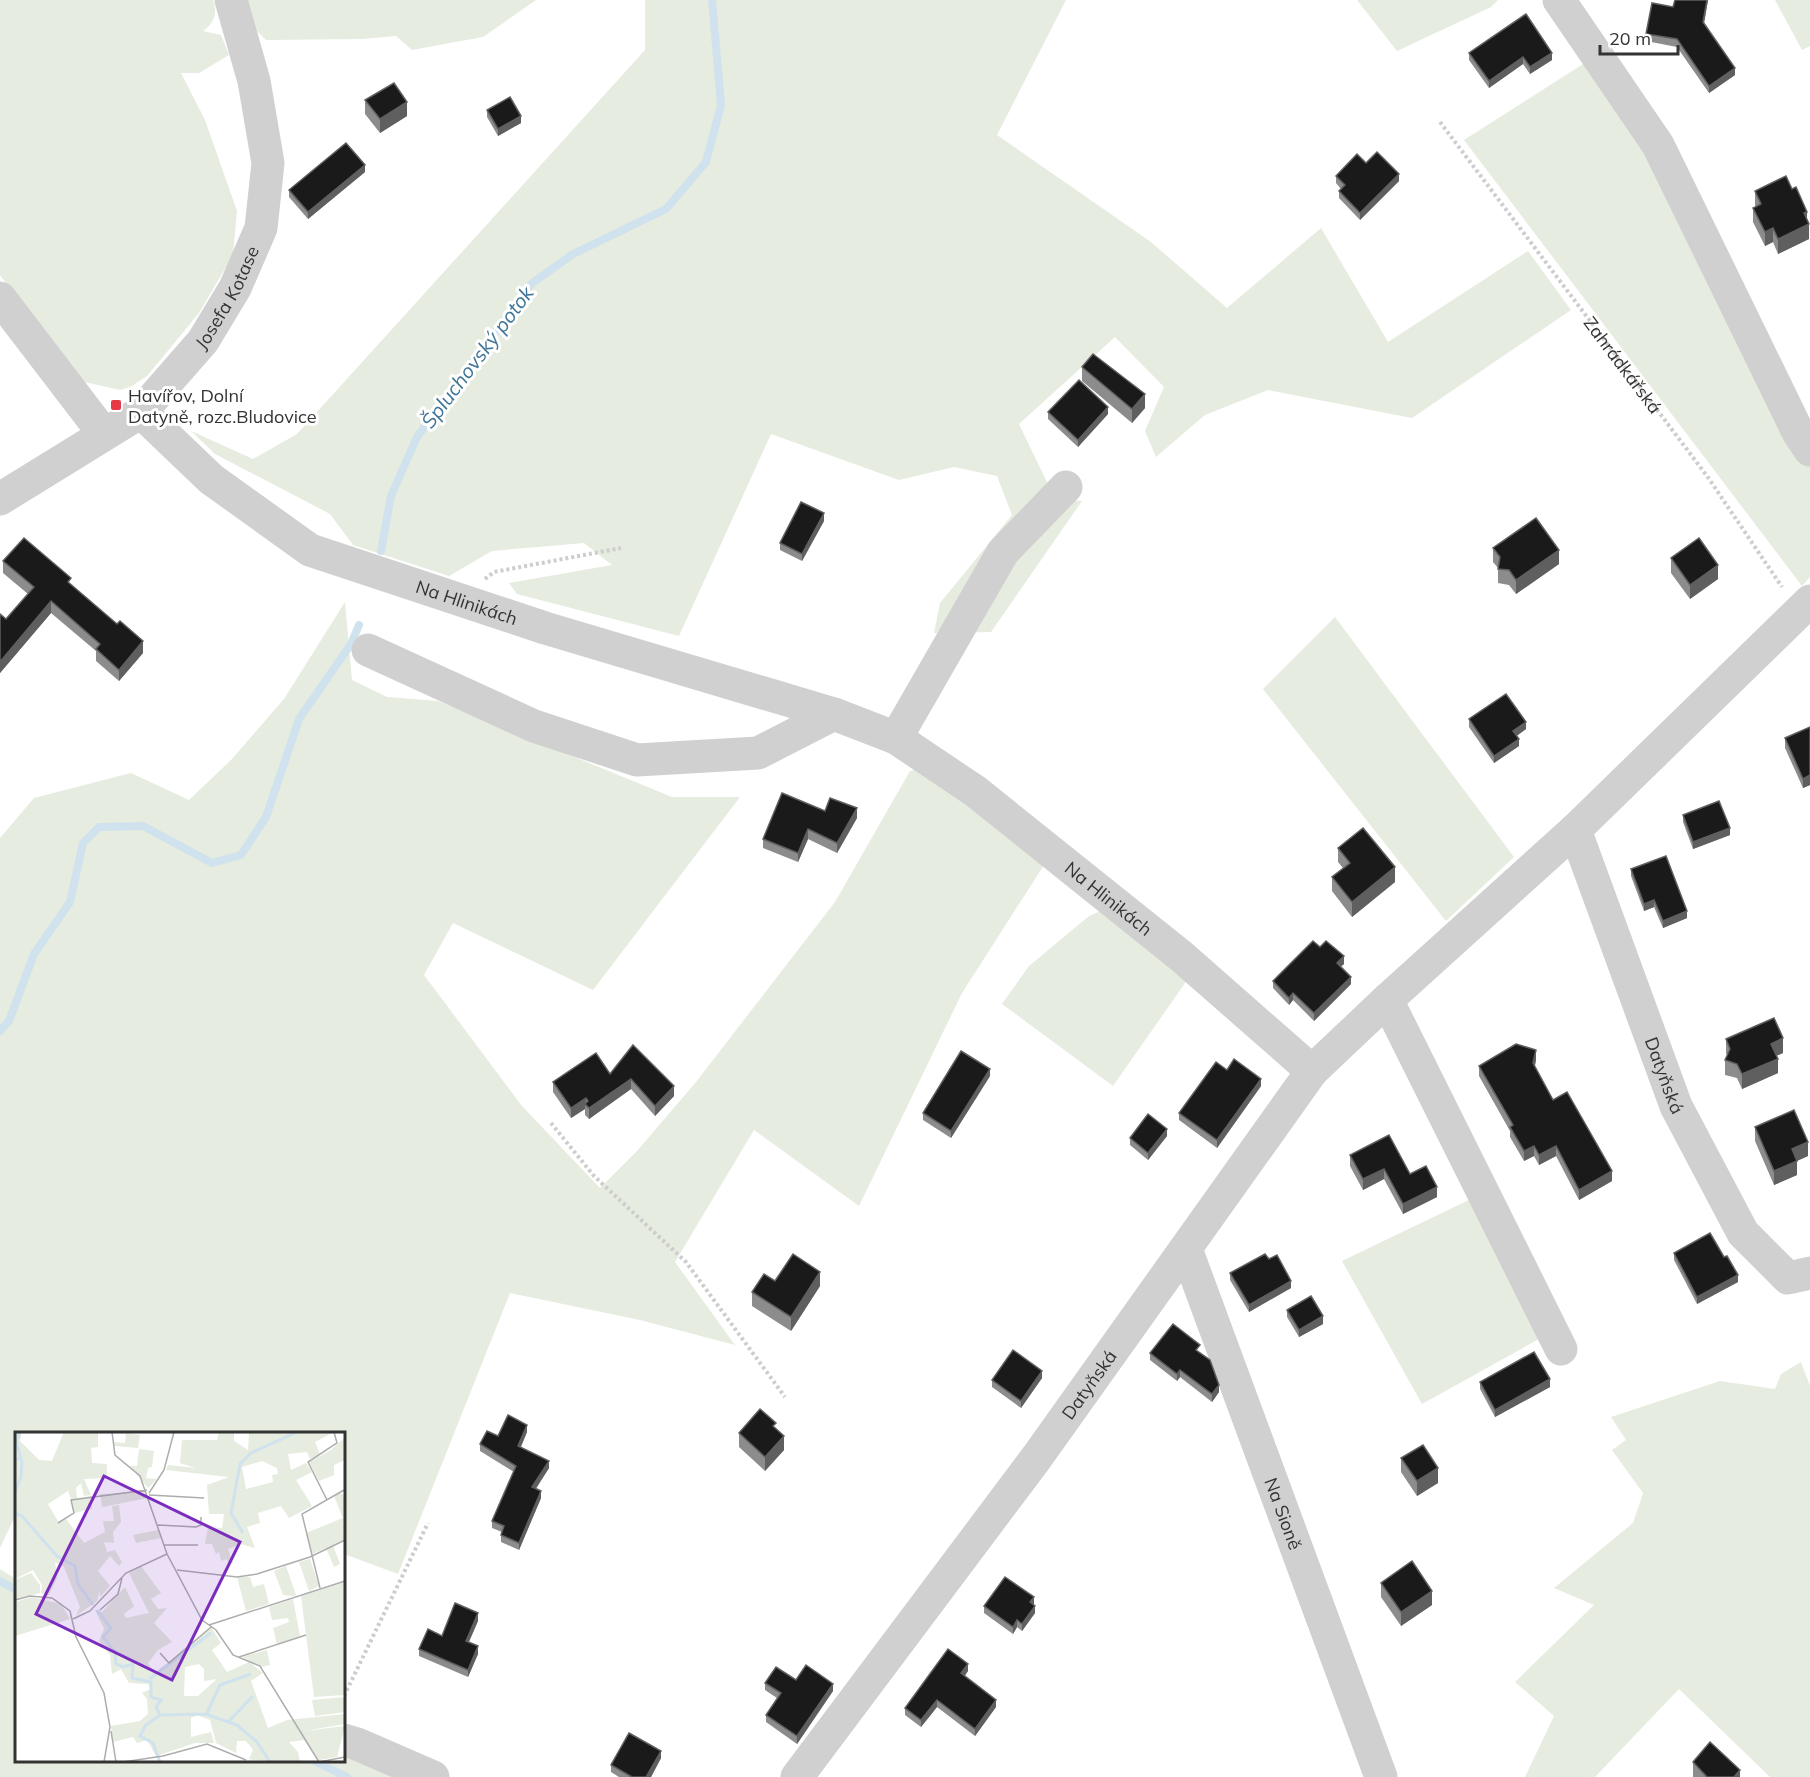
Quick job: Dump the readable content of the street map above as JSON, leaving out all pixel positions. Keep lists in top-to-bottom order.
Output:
{
  "streets": {
    "street": [
      "Josefa Kotase",
      "Na Hlinikách",
      "Datyňská",
      "Na Sioně"
    ],
    "path": ["Zahrádkářská"]
  },
  "crossings": [
    ["Josefa Kotase", "Na Hlinikách"],
    ["Zahrádkářská", "Datyňská"],
    ["Na Hlinikách", "Datyňská"],
    ["Datyňská", "Na Sioně"]
  ],
  "water": ["Špluchovský potok"],
  "places": {
    "transit": ["Havířov, Dolní Datyně, rozc.Bludovice"]
  },
  "scale_bar": "20 m"
}
